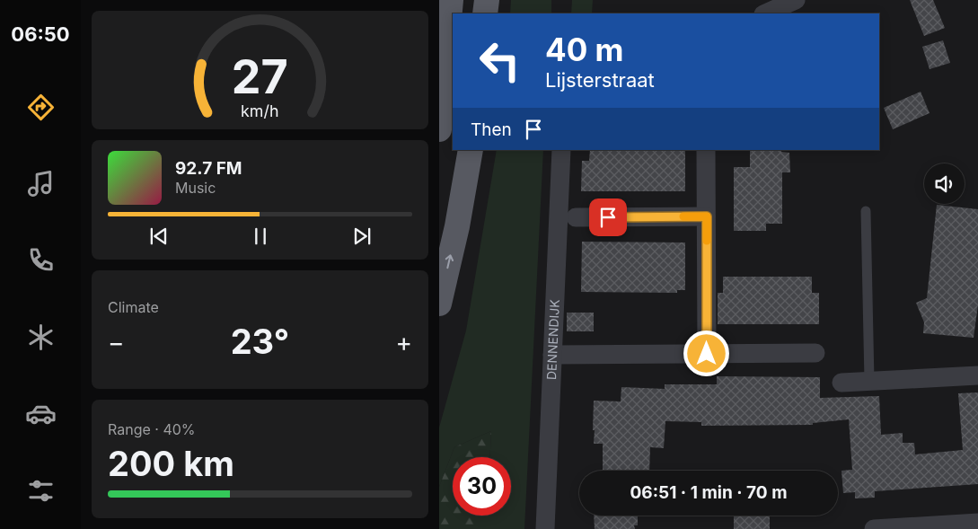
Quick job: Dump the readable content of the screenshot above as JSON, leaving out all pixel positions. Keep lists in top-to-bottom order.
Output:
{
  "streets": {
    "street": ["DENNENDIJK"]
  },
  "page": {
    "tabs": "06:50",
    "turn": ["40 m", "Lijsterstraat"],
    "then": "Then",
    "song": ["92.7 FM", "Music"],
    "tile": [
      "Climate",
      ["Range · 40%", "200 km"]
    ],
    "heat": ["−", "23°", "+"],
    "limit": "30",
    "trip": "06:51 · 1 min · 70 m",
    "gauge": ["27", "km/h"]
  }
}
